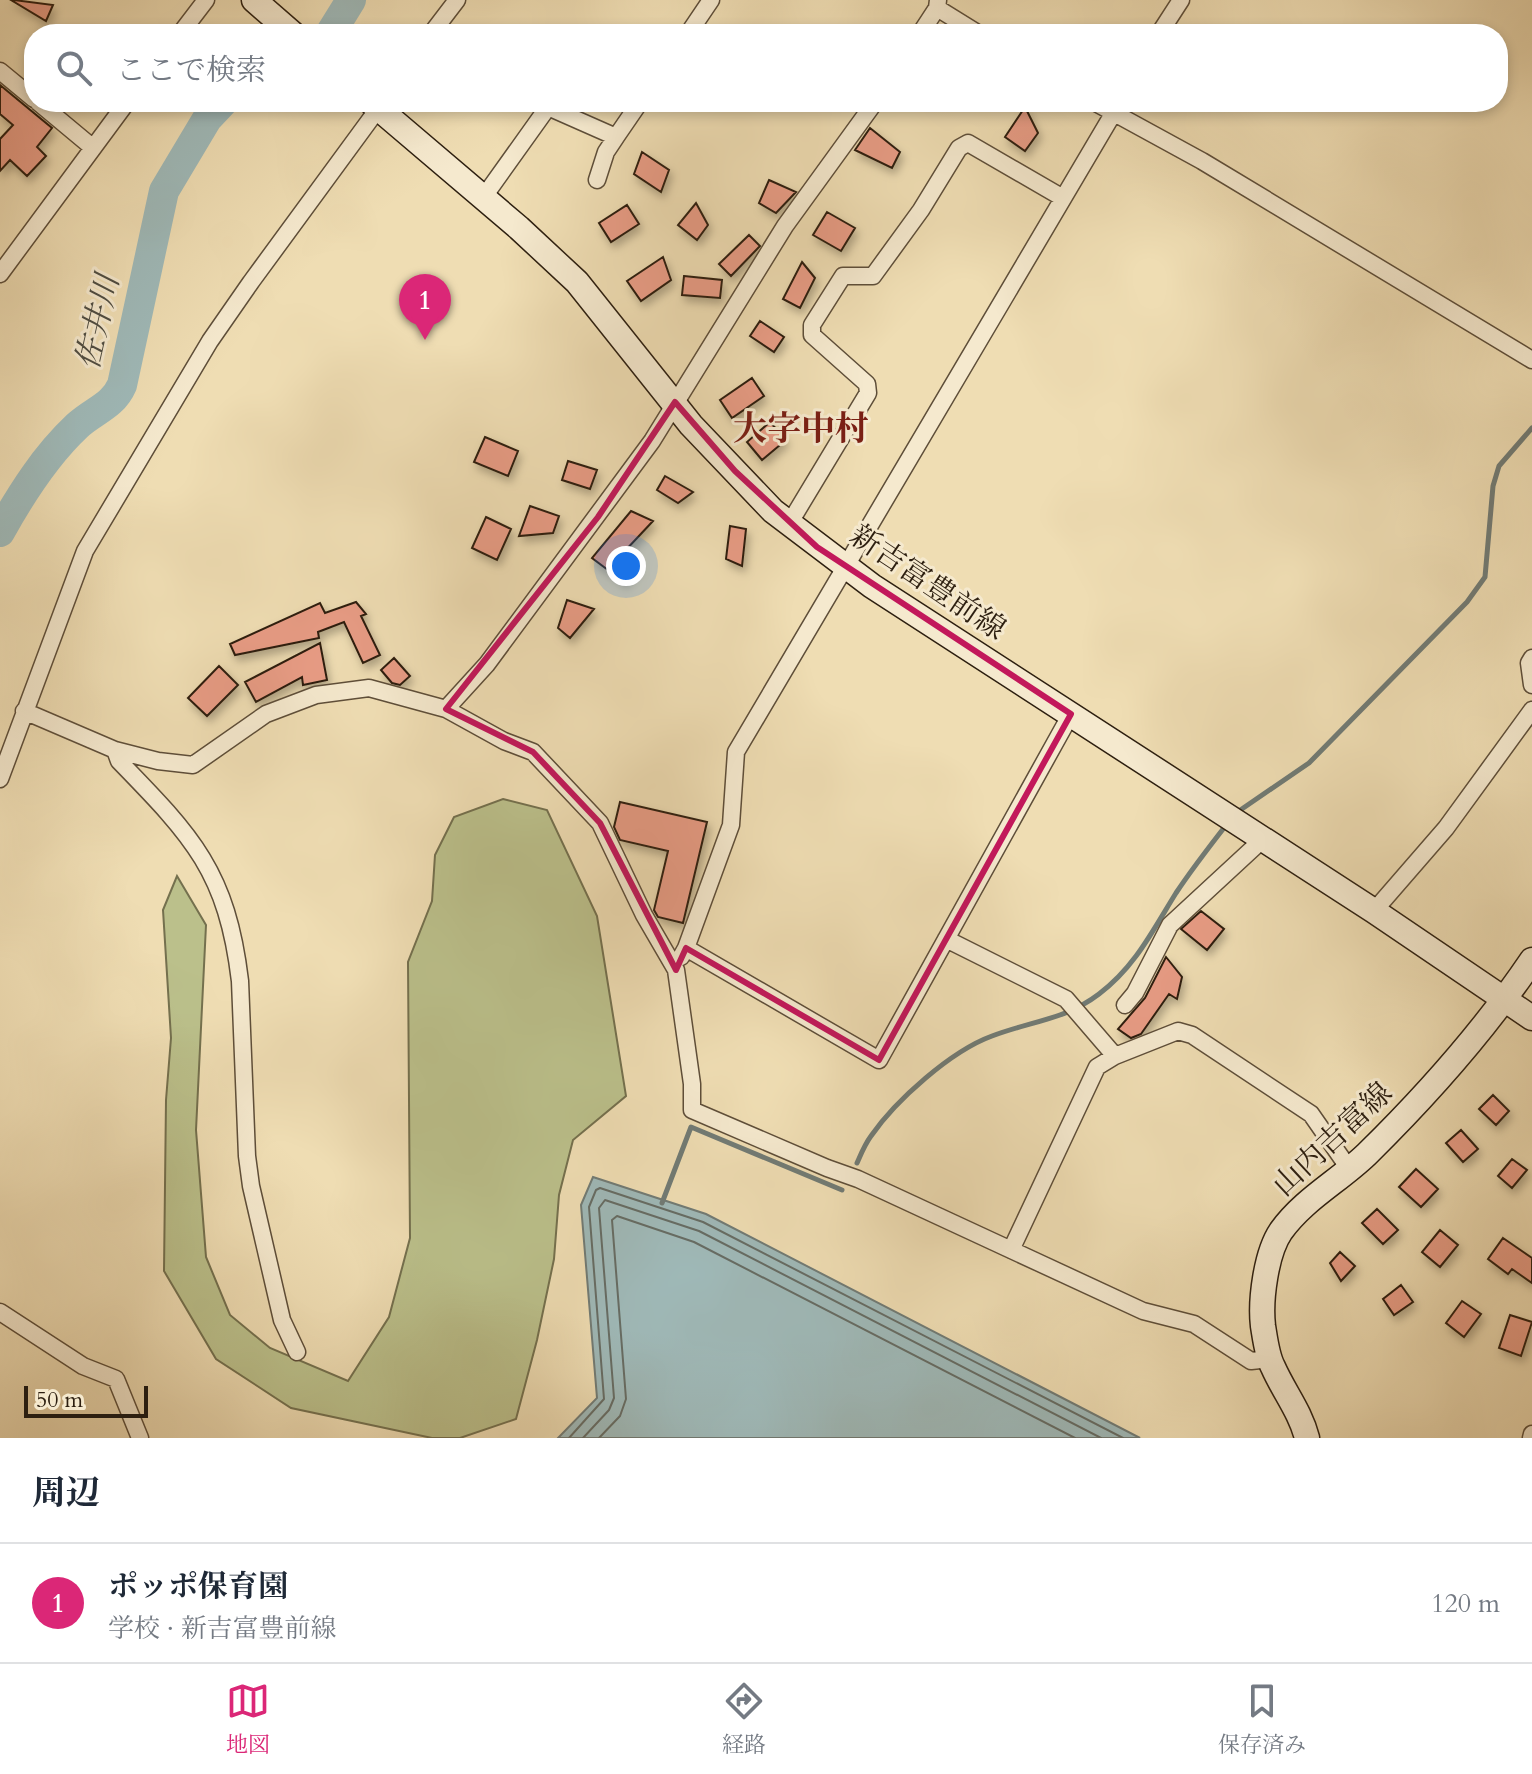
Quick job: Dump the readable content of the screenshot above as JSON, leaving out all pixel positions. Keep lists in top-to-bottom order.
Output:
{
  "streets": {
    "main road": ["新吉富豊前線", "山内吉富線"]
  },
  "crossings": [
    ["新吉富豊前線", "山内吉富線"]
  ],
  "districts": ["大字中村"],
  "water": ["佐井川"],
  "scale_bar": "50 m",
  "page": {
    "search": "ここで検索",
    "pins": "1",
    "scale": "50 m",
    "heading": "周辺",
    "list": [
      {
        "mark": "1",
        "name": "ポッポ保育園",
        "note": "学校 · 新吉富豊前線",
        "value": "120 m"
      }
    ],
    "nav": ["地図", "経路", "保存済み"]
  }
}
